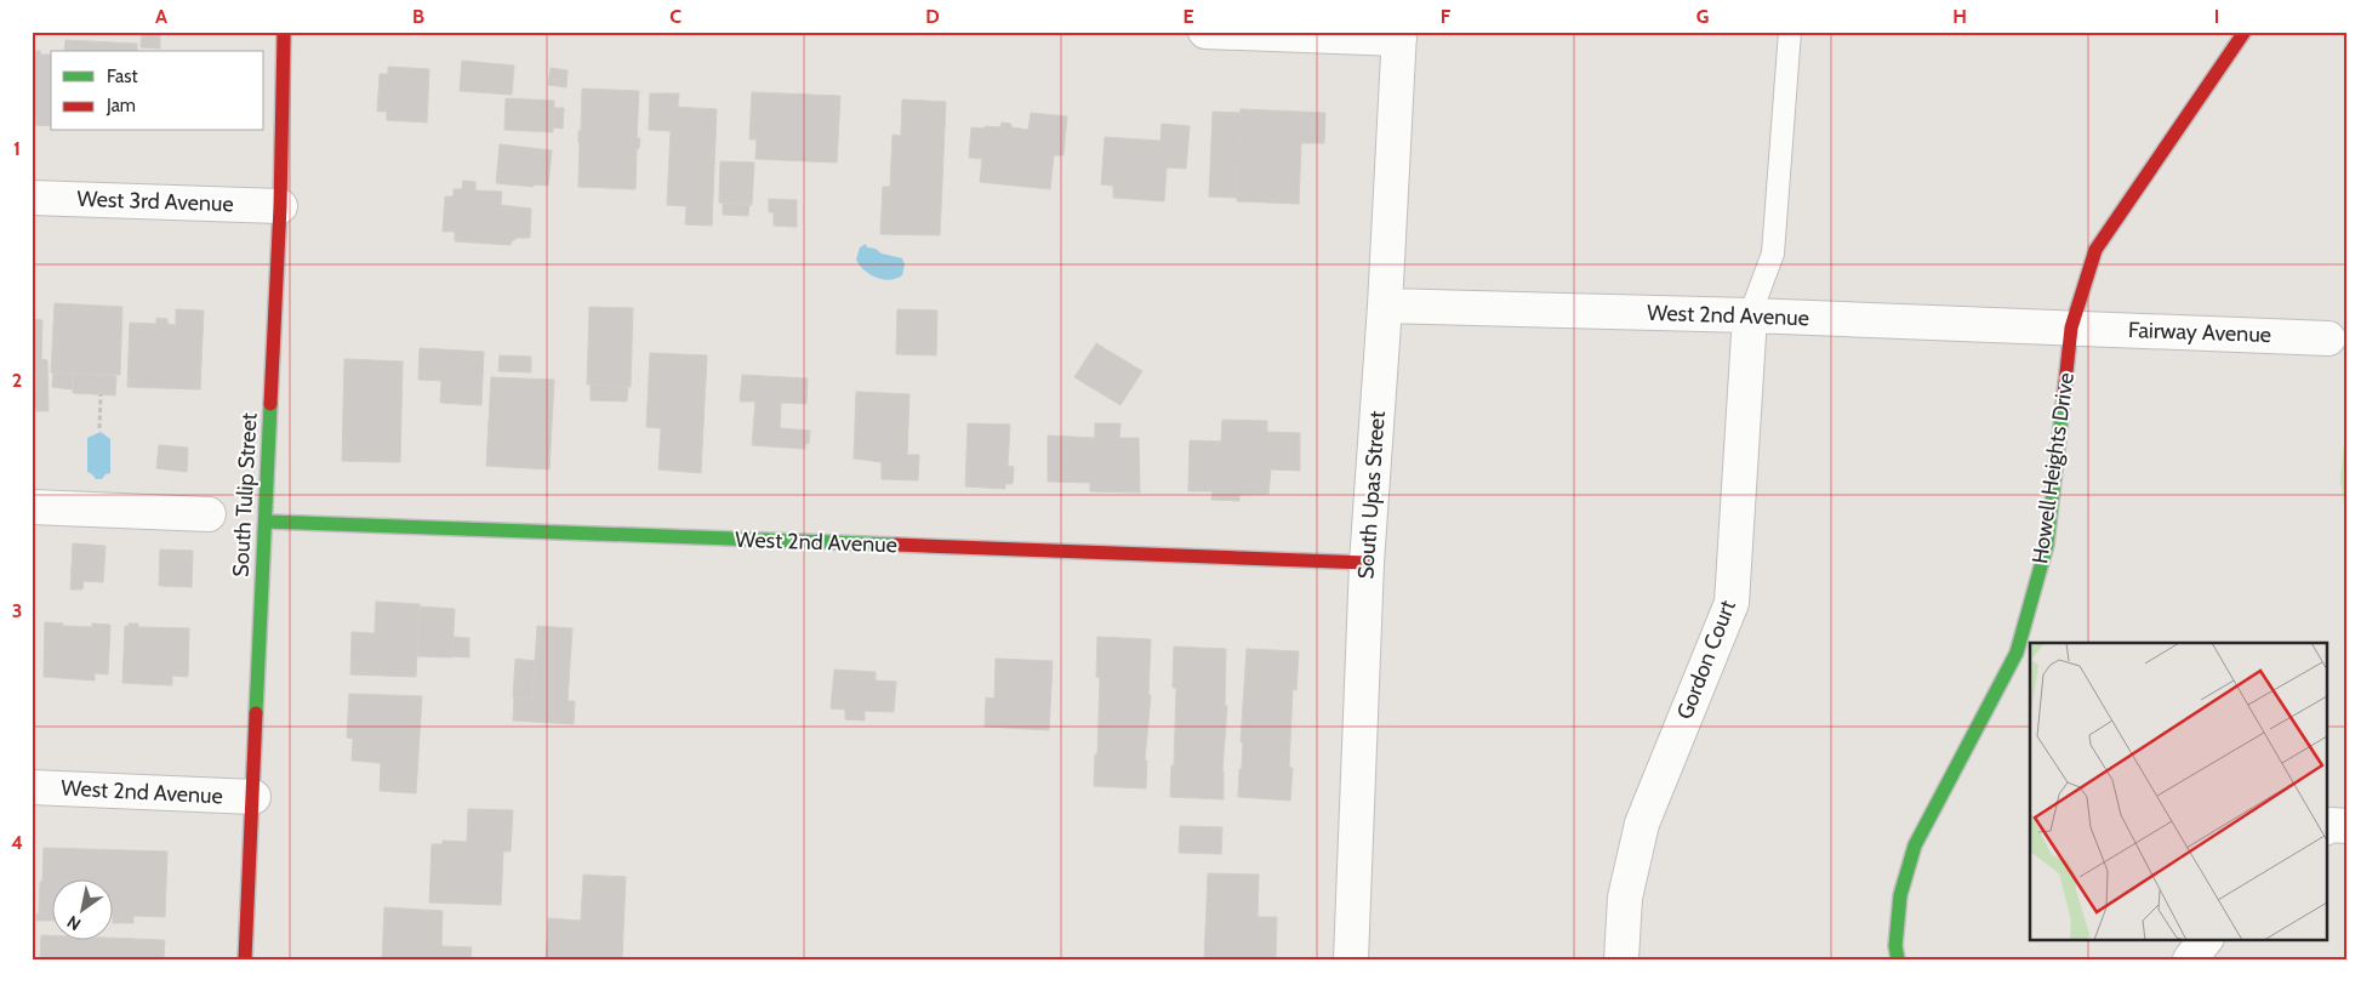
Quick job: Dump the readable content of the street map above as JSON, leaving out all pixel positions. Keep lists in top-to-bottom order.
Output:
{
  "streets": {
    "street": [
      "West 3rd Avenue",
      "West 2nd Avenue",
      "Fairway Avenue",
      "Howell Heights Drive",
      "South Tulip Street",
      "South Upas Street",
      "Gordon Court"
    ]
  },
  "crossings": [
    ["West 3rd Avenue", "South Tulip Street"],
    ["West 2nd Avenue", "Fairway Avenue"],
    ["West 2nd Avenue", "Howell Heights Drive"],
    ["West 2nd Avenue", "South Tulip Street"],
    ["West 2nd Avenue", "South Upas Street"],
    ["West 2nd Avenue", "Gordon Court"],
    ["Fairway Avenue", "Howell Heights Drive"]
  ],
  "legend": ["Fast", "Jam"],
  "north": "bottom left",
  "grid": {
    "columns": [
      "A",
      "B",
      "C",
      "D",
      "E",
      "F",
      "G",
      "H",
      "I"
    ],
    "rows": [
      "1",
      "2",
      "3",
      "4"
    ]
  }
}
